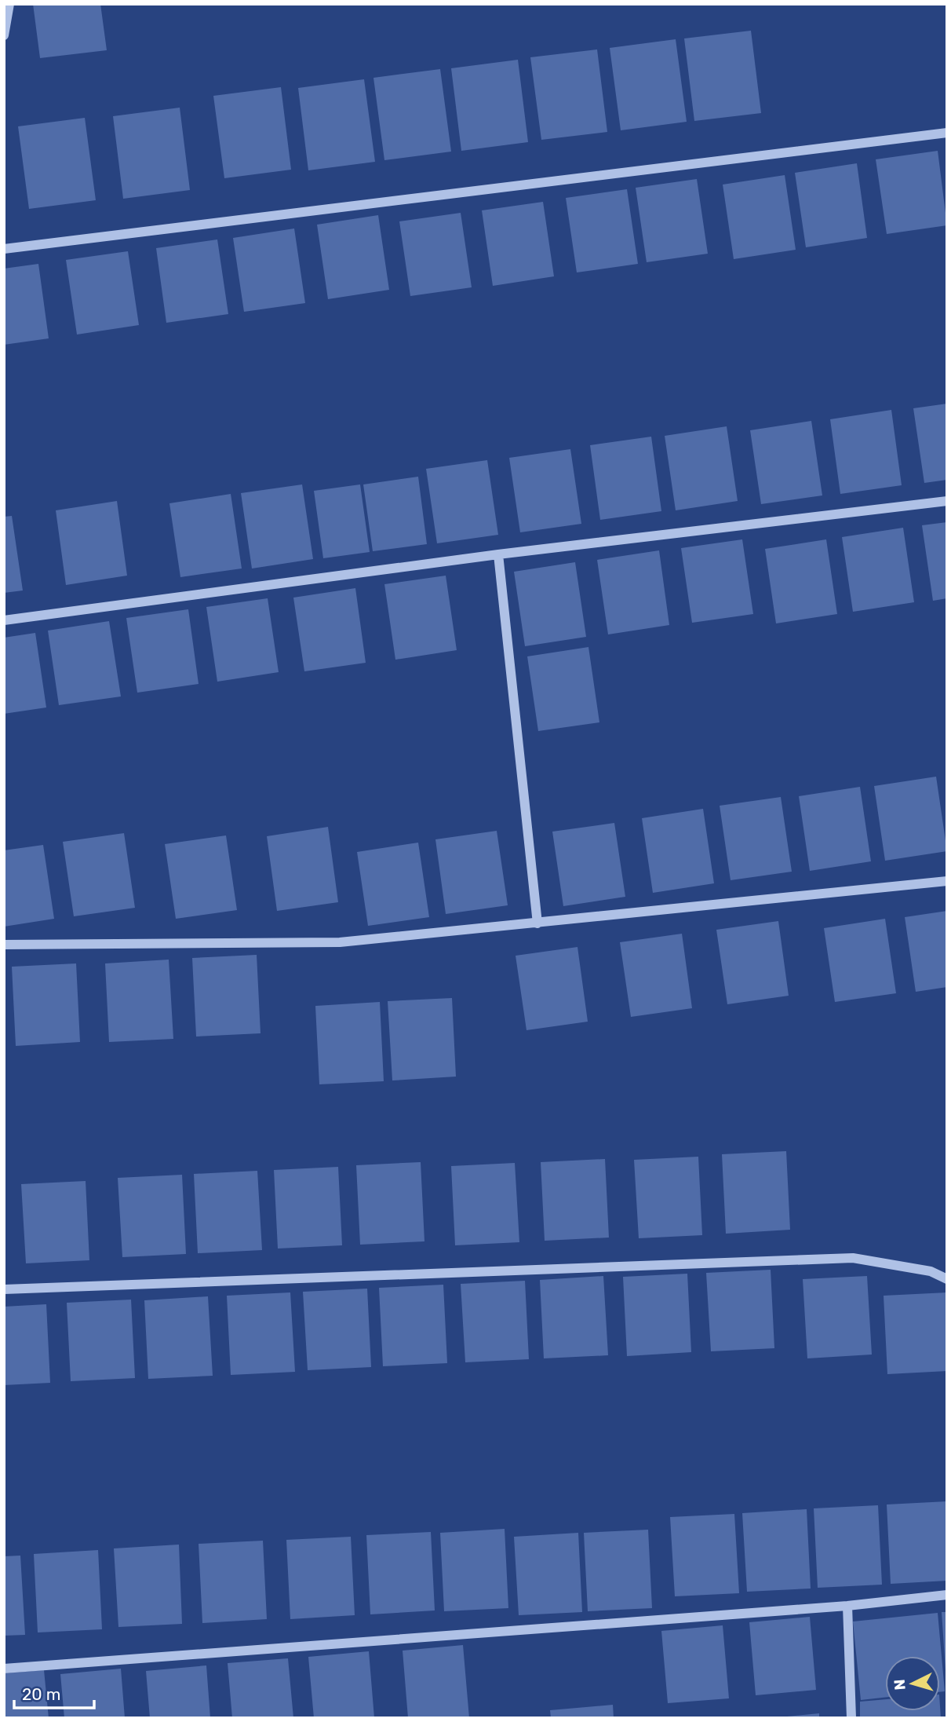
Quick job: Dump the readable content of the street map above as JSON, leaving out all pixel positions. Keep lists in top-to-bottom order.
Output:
{
  "scale_bar": "20 m",
  "north": "left"
}
